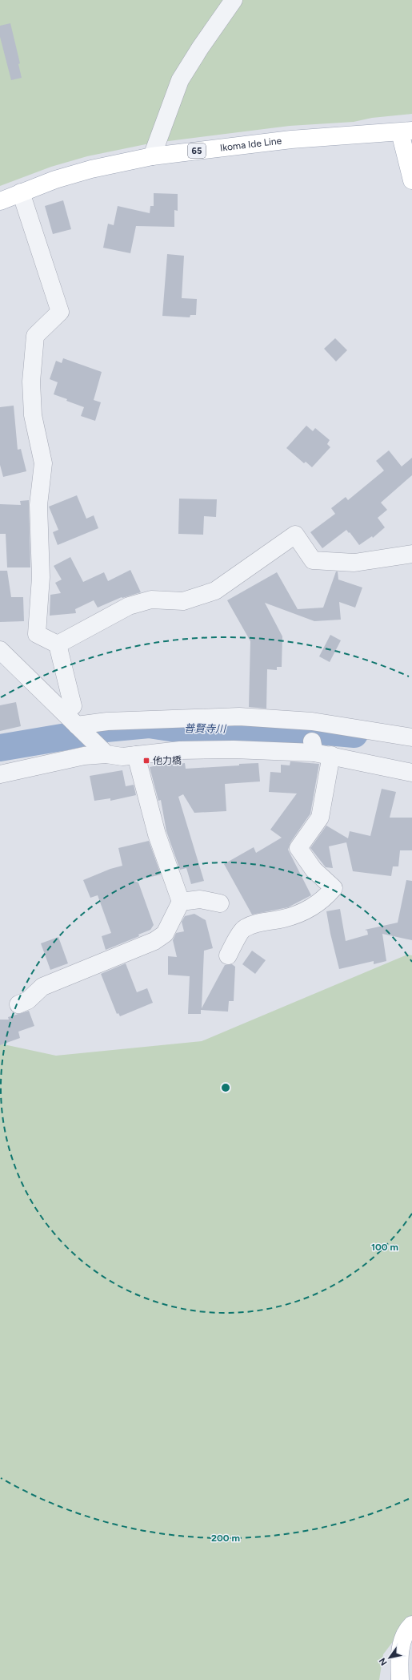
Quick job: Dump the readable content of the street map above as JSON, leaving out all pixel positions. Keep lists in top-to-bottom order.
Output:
{
  "streets": {
    "main road": ["Ikoma Ide Line", "65"]
  },
  "water": ["普賢寺川"],
  "places": {
    "transit": ["他力橋"]
  },
  "north": "bottom left",
  "rings": ["100 m", "200 m"]
}
